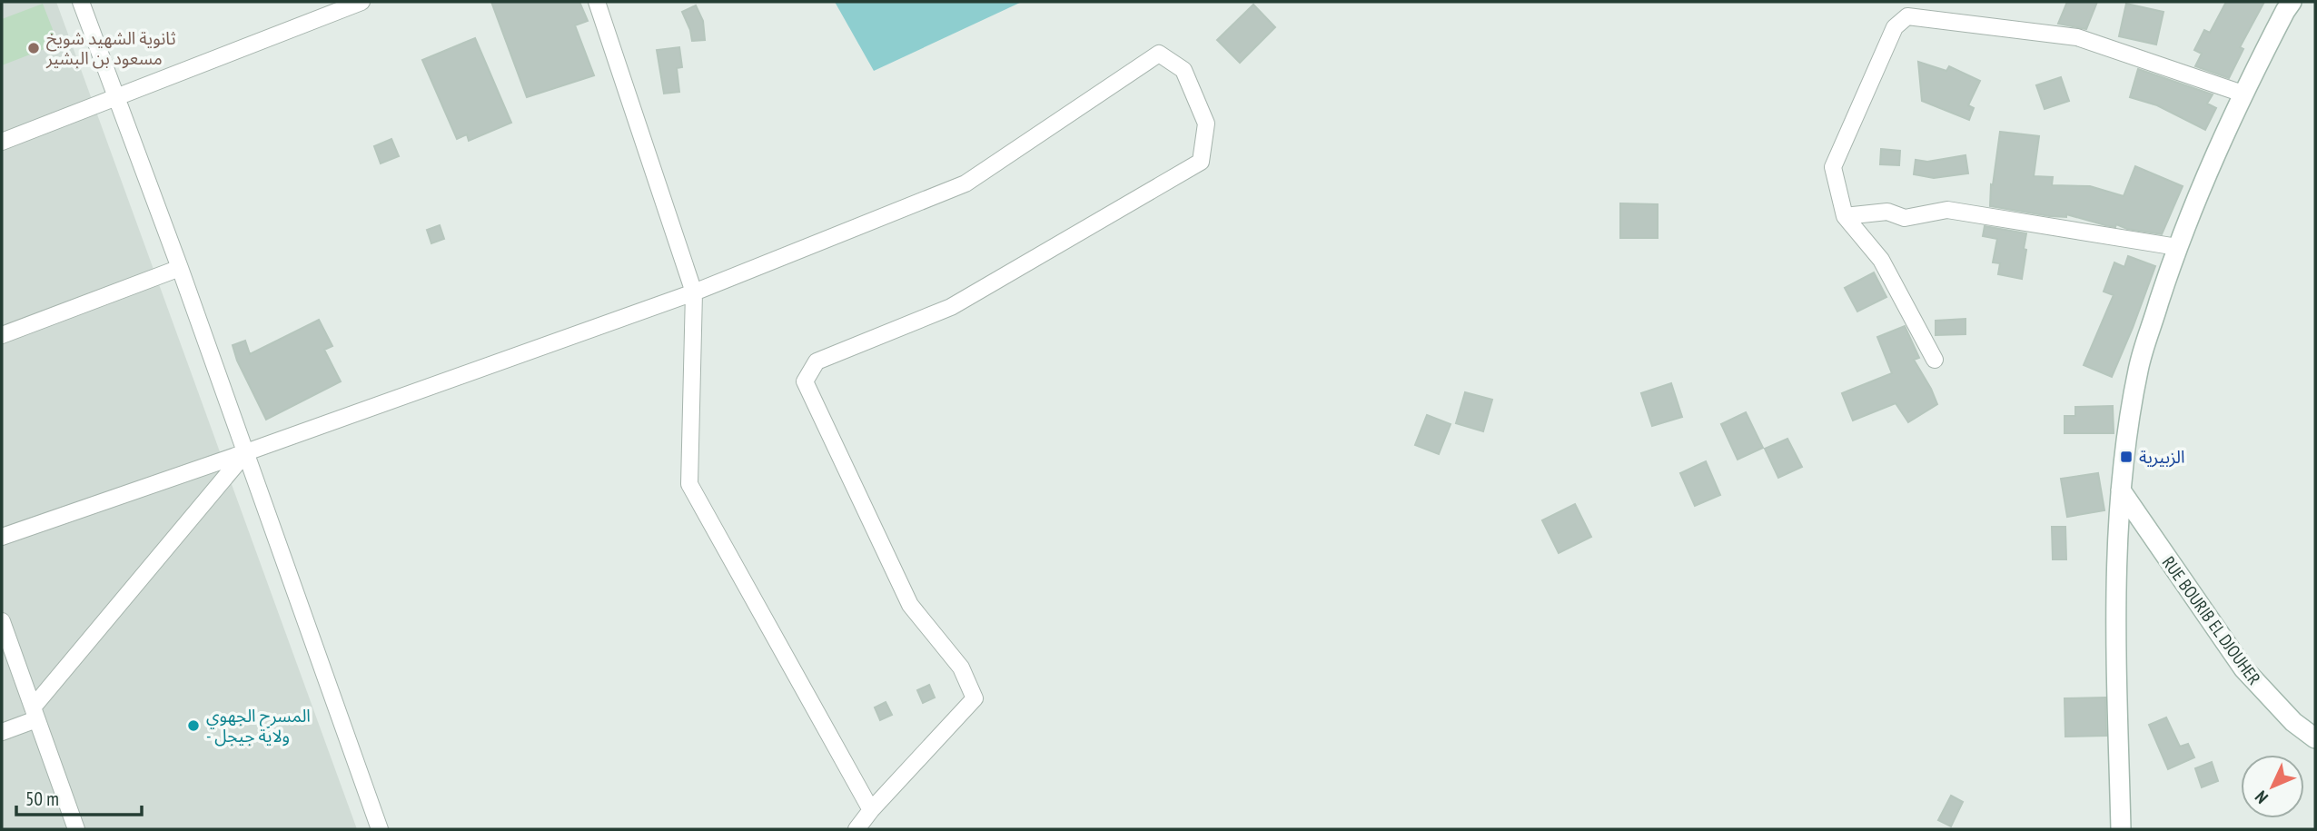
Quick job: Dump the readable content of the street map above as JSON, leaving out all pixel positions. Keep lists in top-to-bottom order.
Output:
{
  "streets": {
    "main road": ["RUE BOURIB EL DJOUHER"]
  },
  "places": {
    "other": ["ثانوية الشهيد شويخ مسعود بن البشير", "المسرح الجهوي - ولاية جيجل"],
    "transit": ["الزبيرية"]
  },
  "scale_bar": "50 m",
  "north": "bottom left"
}
